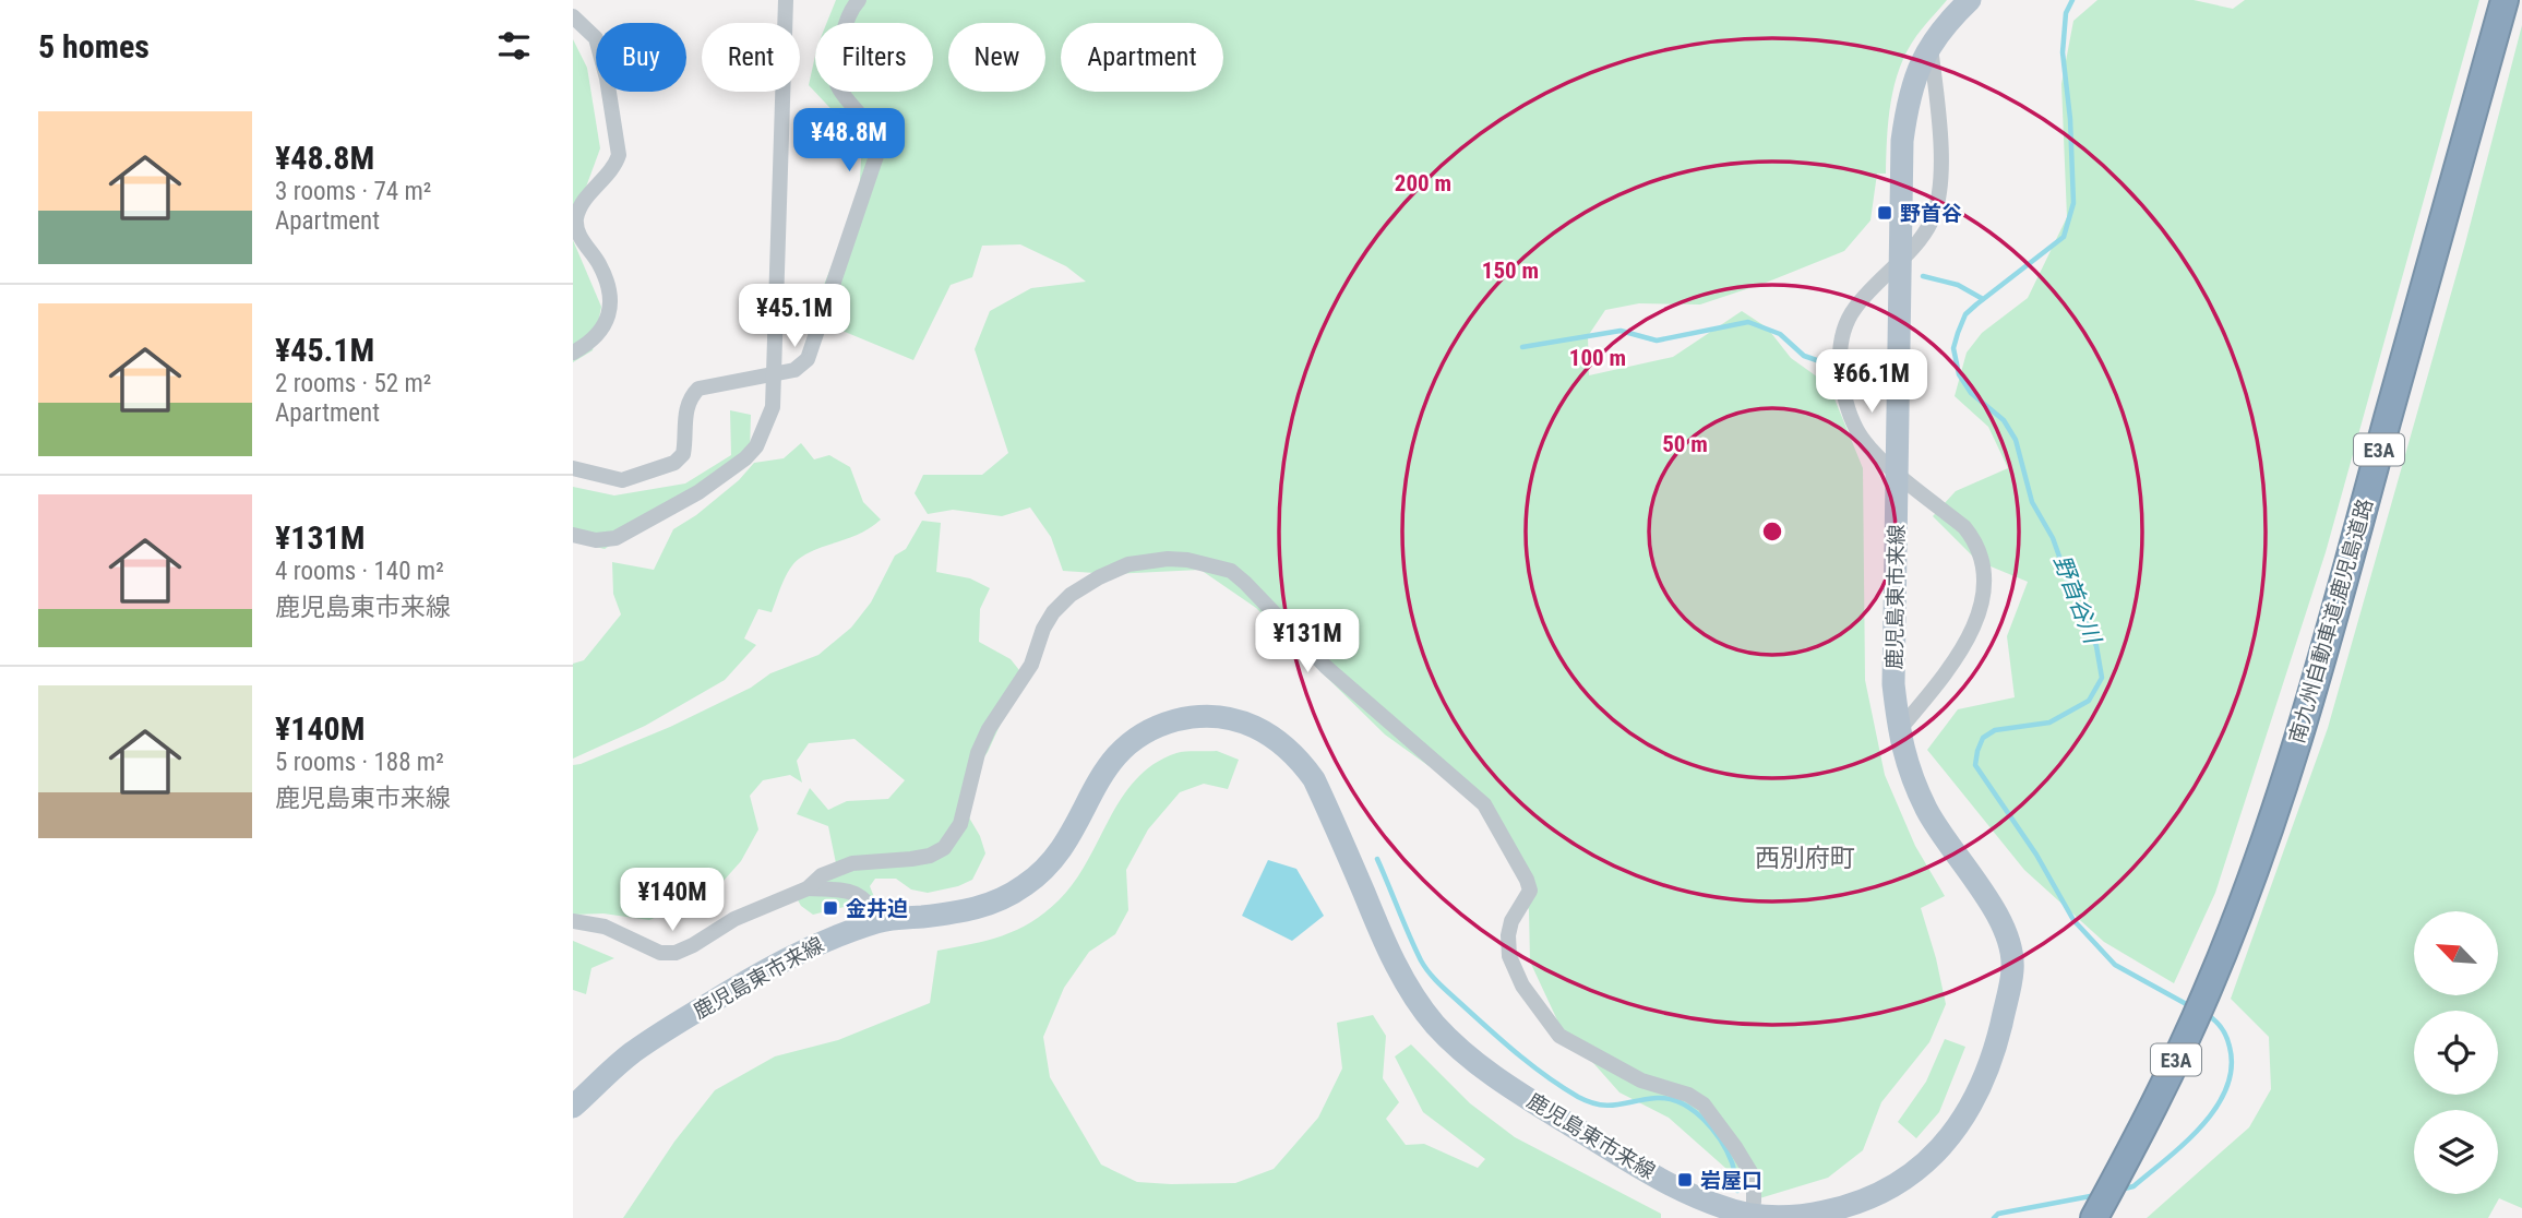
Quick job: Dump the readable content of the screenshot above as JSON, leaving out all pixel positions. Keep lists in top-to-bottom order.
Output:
{
  "streets": {
    "highway": ["E3A", "南九州自動車道;鹿児島道路"],
    "main road": ["鹿児島東市来線"]
  },
  "districts": ["西別府町"],
  "water": ["野首谷川"],
  "places": {
    "transit": ["野首谷", "金井迫", "岩屋口"]
  },
  "north": "top left",
  "page": {
    "heading": "5 homes",
    "chip": [
      "Buy",
      "Rent",
      "Filters",
      "New",
      "Apartment"
    ],
    "list": [
      {
        "name": "¥48.8M",
        "note": "3 rooms · 74 m² · Apartment"
      },
      {
        "name": "¥45.1M",
        "note": "2 rooms · 52 m² · Apartment"
      },
      {
        "name": "¥131M",
        "note": "4 rooms · 140 m² · 鹿児島東市来線"
      },
      {
        "name": "¥140M",
        "note": "5 rooms · 188 m² · 鹿児島東市来線"
      }
    ],
    "price": [
      "¥48.8M",
      "¥45.1M",
      "¥66.1M",
      "¥131M",
      "¥140M"
    ]
  },
  "rings": [
    "200 m",
    "150 m",
    "100 m",
    "50 m"
  ]
}
